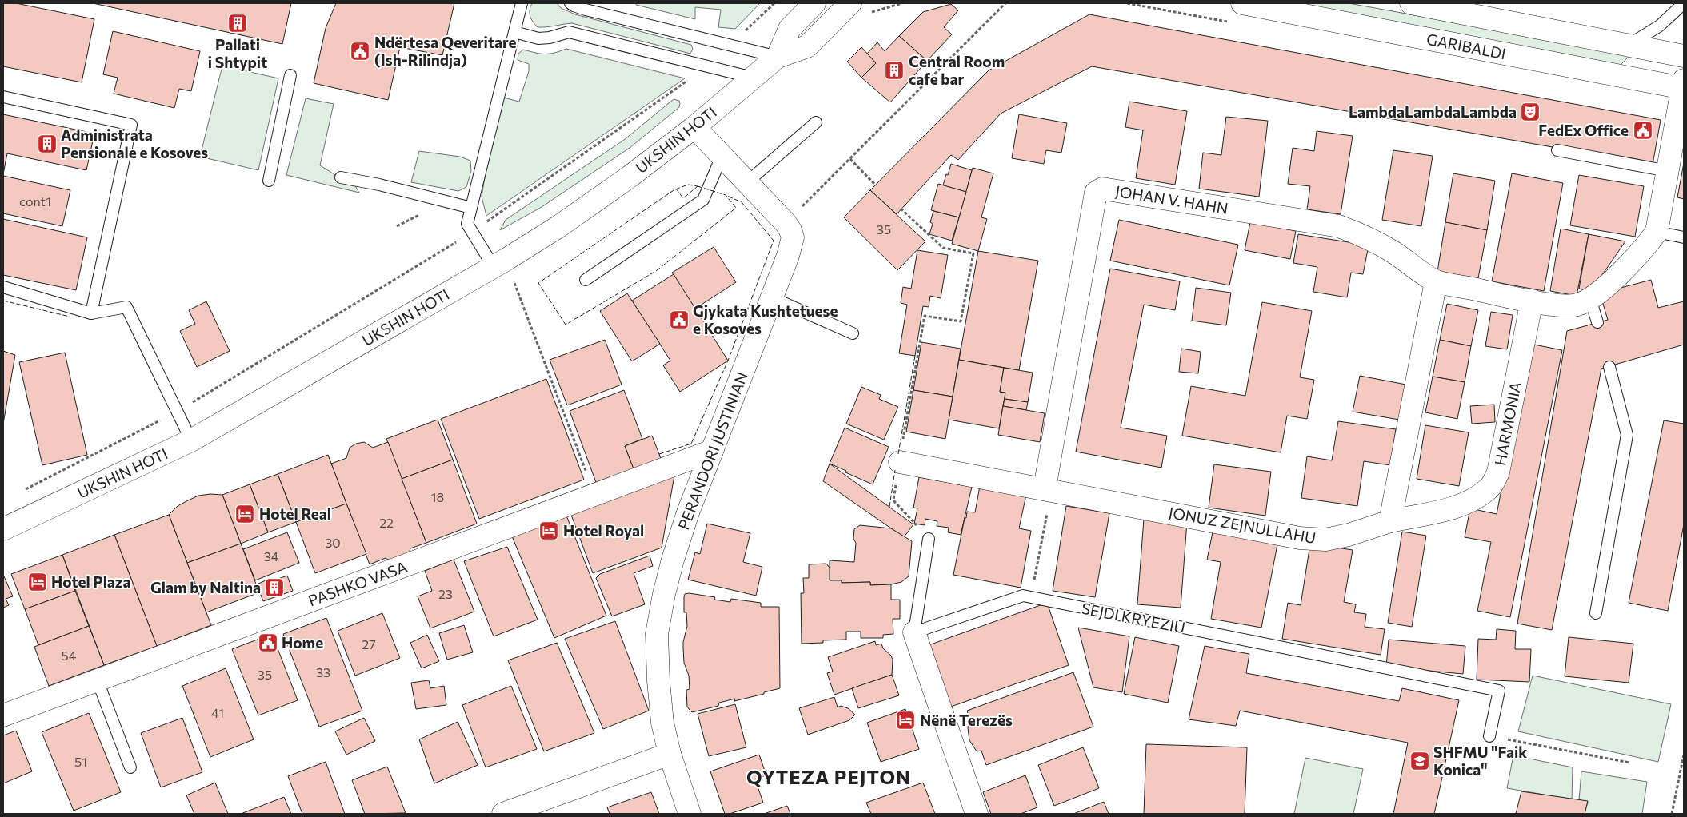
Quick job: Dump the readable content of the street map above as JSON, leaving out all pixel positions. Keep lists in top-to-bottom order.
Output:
{
  "streets": {
    "street": [
      "GARIBALDI",
      "UKSHIN HOTI",
      "JOHAN V. HAHN",
      "HARMONIA",
      "PERANDORI JUSTINIAN",
      "JONUZ ZEJNULLAHU",
      "PASHKO VASA"
    ],
    "lane": ["SEJDI KRYEZIU"]
  },
  "crossings": [
    ["UKSHIN HOTI", "PERANDORI JUSTINIAN"],
    ["JOHAN V. HAHN", "HARMONIA"],
    ["JOHAN V. HAHN", "JONUZ ZEJNULLAHU"],
    ["HARMONIA", "JONUZ ZEJNULLAHU"],
    ["PERANDORI JUSTINIAN", "PASHKO VASA"]
  ],
  "districts": ["QYTEZA PEJTON"],
  "places": {
    "building": [
      "Pallati i Shtypit",
      "Central Room cafe bar",
      "Administrata Pensionale e Kosoves",
      "Glam by Naltina"
    ],
    "public building": [
      "Ndërtesa Qeveritare (Ish-Rilindja)",
      "FedEx Office",
      "Gjykata Kushtetuese e Kosoves",
      "Home"
    ],
    "theatre": ["LambdaLambdaLambda"],
    "hotel": [
      "Hotel Real",
      "Hotel Royal",
      "Hotel Plaza",
      "Nënë Terezës"
    ],
    "school or university": ["SHFMU \"Faik Konica\""]
  },
  "house_numbers": [
    "cont1",
    "35",
    "18",
    "22",
    "30",
    "34",
    "23",
    "27",
    "54",
    "33",
    "35",
    "41",
    "51"
  ]
}
